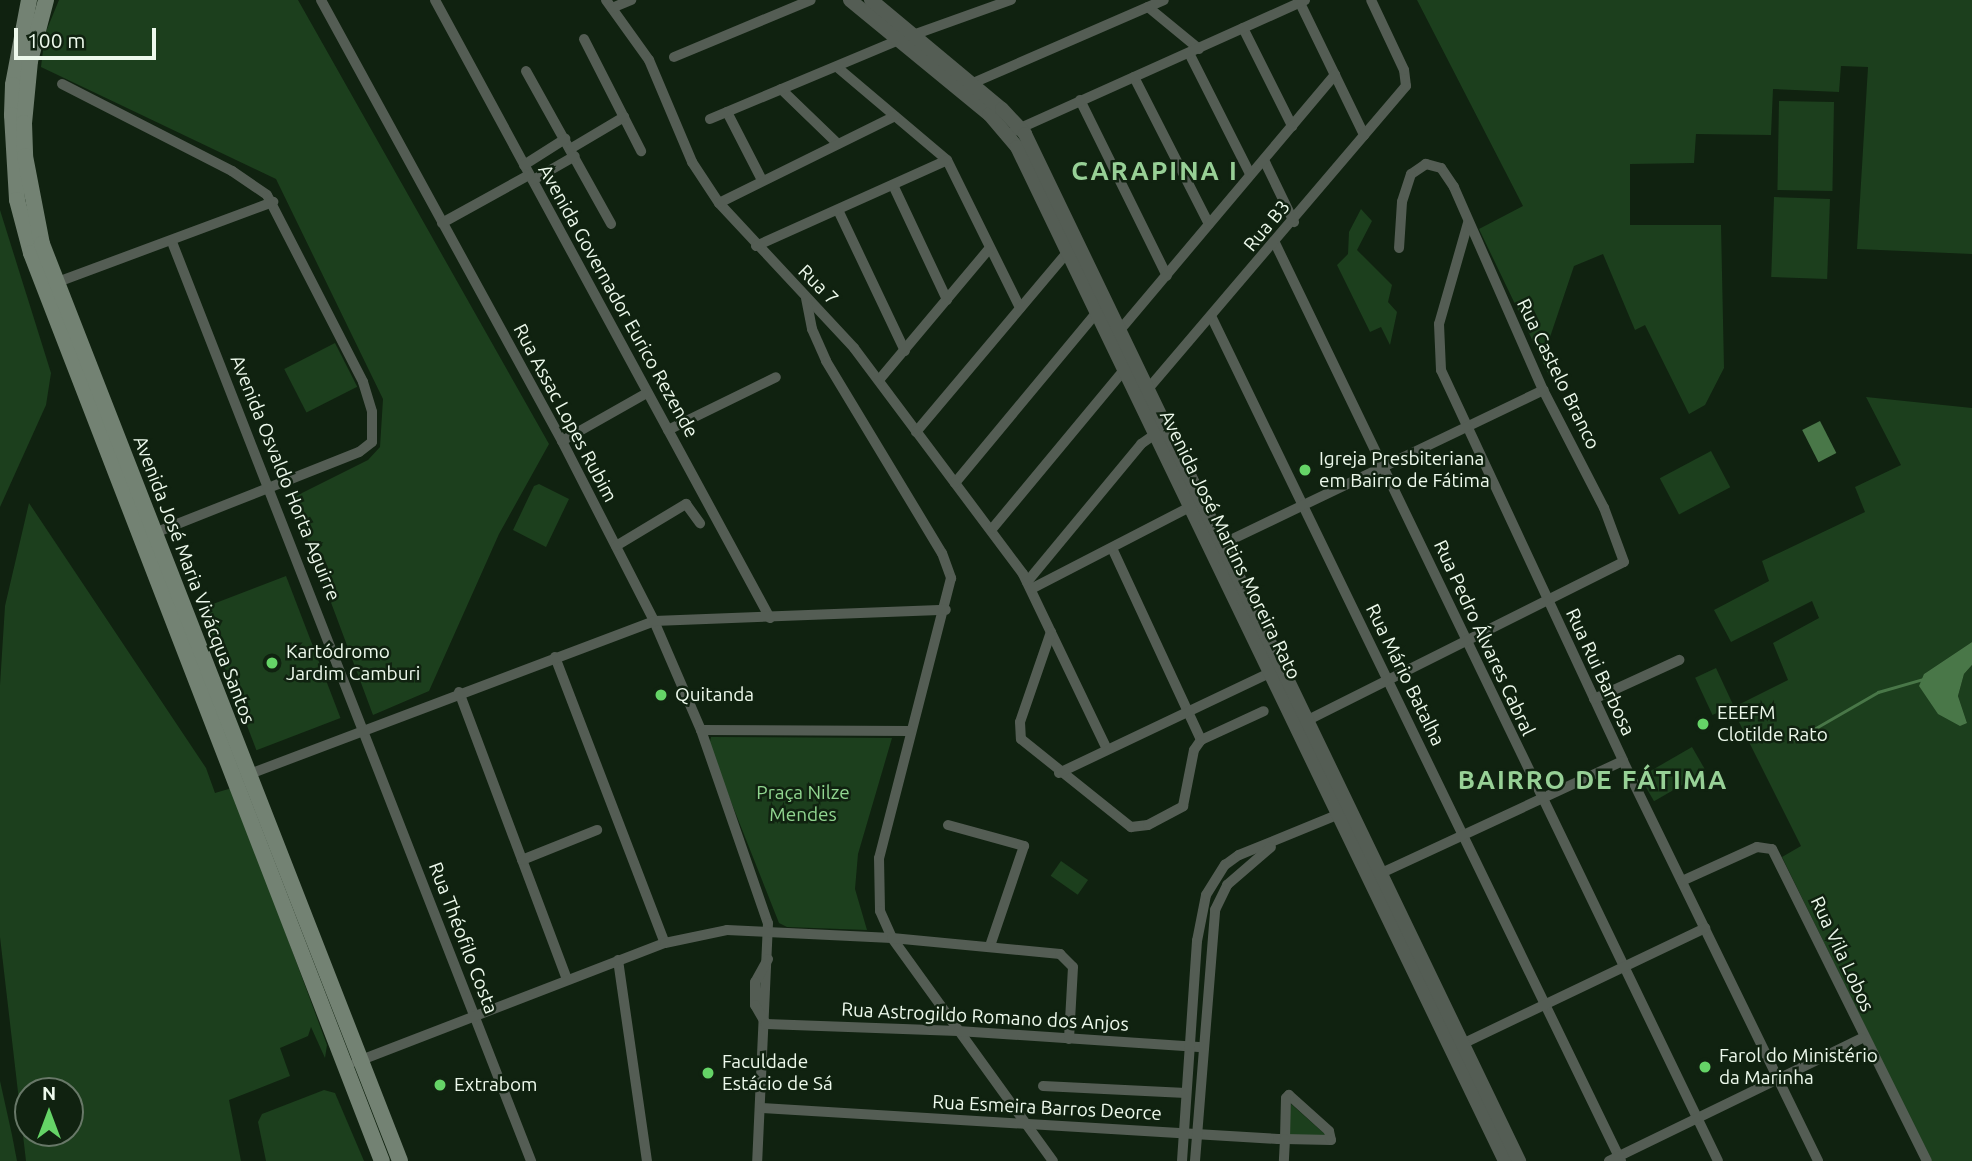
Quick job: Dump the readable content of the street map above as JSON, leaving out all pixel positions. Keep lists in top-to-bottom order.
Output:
{
  "streets": {
    "main road": ["Avenida José Maria Vivácqua Santos"],
    "street": [
      "Rua B3",
      "Rua 7",
      "Avenida Governador Eurico Rezende",
      "Rua Castelo Branco",
      "Rua Assac Lopes Rubim",
      "Avenida Osvaldo Horta Aguirre",
      "Avenida José Martins Moreira Rato",
      "Rua Pedro Álvares Cabral",
      "Rua Rui Barbosa",
      "Rua Mário Batalha",
      "Rua Théofilo Costa",
      "Rua Vila Lobos",
      "Rua Astrogildo Romano dos Anjos",
      "Rua Esmeira Barros Deorce"
    ]
  },
  "crossings": [
    ["Rua B3", "Avenida José Martins Moreira Rato"],
    ["Rua B3", "Rua Pedro Álvares Cabral"],
    ["Rua B3", "Rua Mário Batalha"],
    ["Rua Castelo Branco", "Rua Rui Barbosa"],
    ["Rua Assac Lopes Rubim", "Rua Astrogildo Romano dos Anjos"],
    ["Rua Assac Lopes Rubim", "Rua Esmeira Barros Deorce"],
    ["Avenida Osvaldo Horta Aguirre", "Rua Théofilo Costa"],
    ["Rua Rui Barbosa", "Rua Vila Lobos"]
  ],
  "districts": ["CARAPINA I", "BAIRRO DE FÁTIMA"],
  "parks": ["Praça Nilze Mendes"],
  "places": [
    "Igreja Presbiteriana em Bairro de Fátima",
    "Kartódromo Jardim Camburi",
    "Quitanda",
    "EEEFM Clotilde Rato",
    "Farol do Ministério da Marinha",
    "Faculdade Estácio de Sá",
    "Extrabom"
  ],
  "scale_bar": "100 m",
  "north": "top"
}
